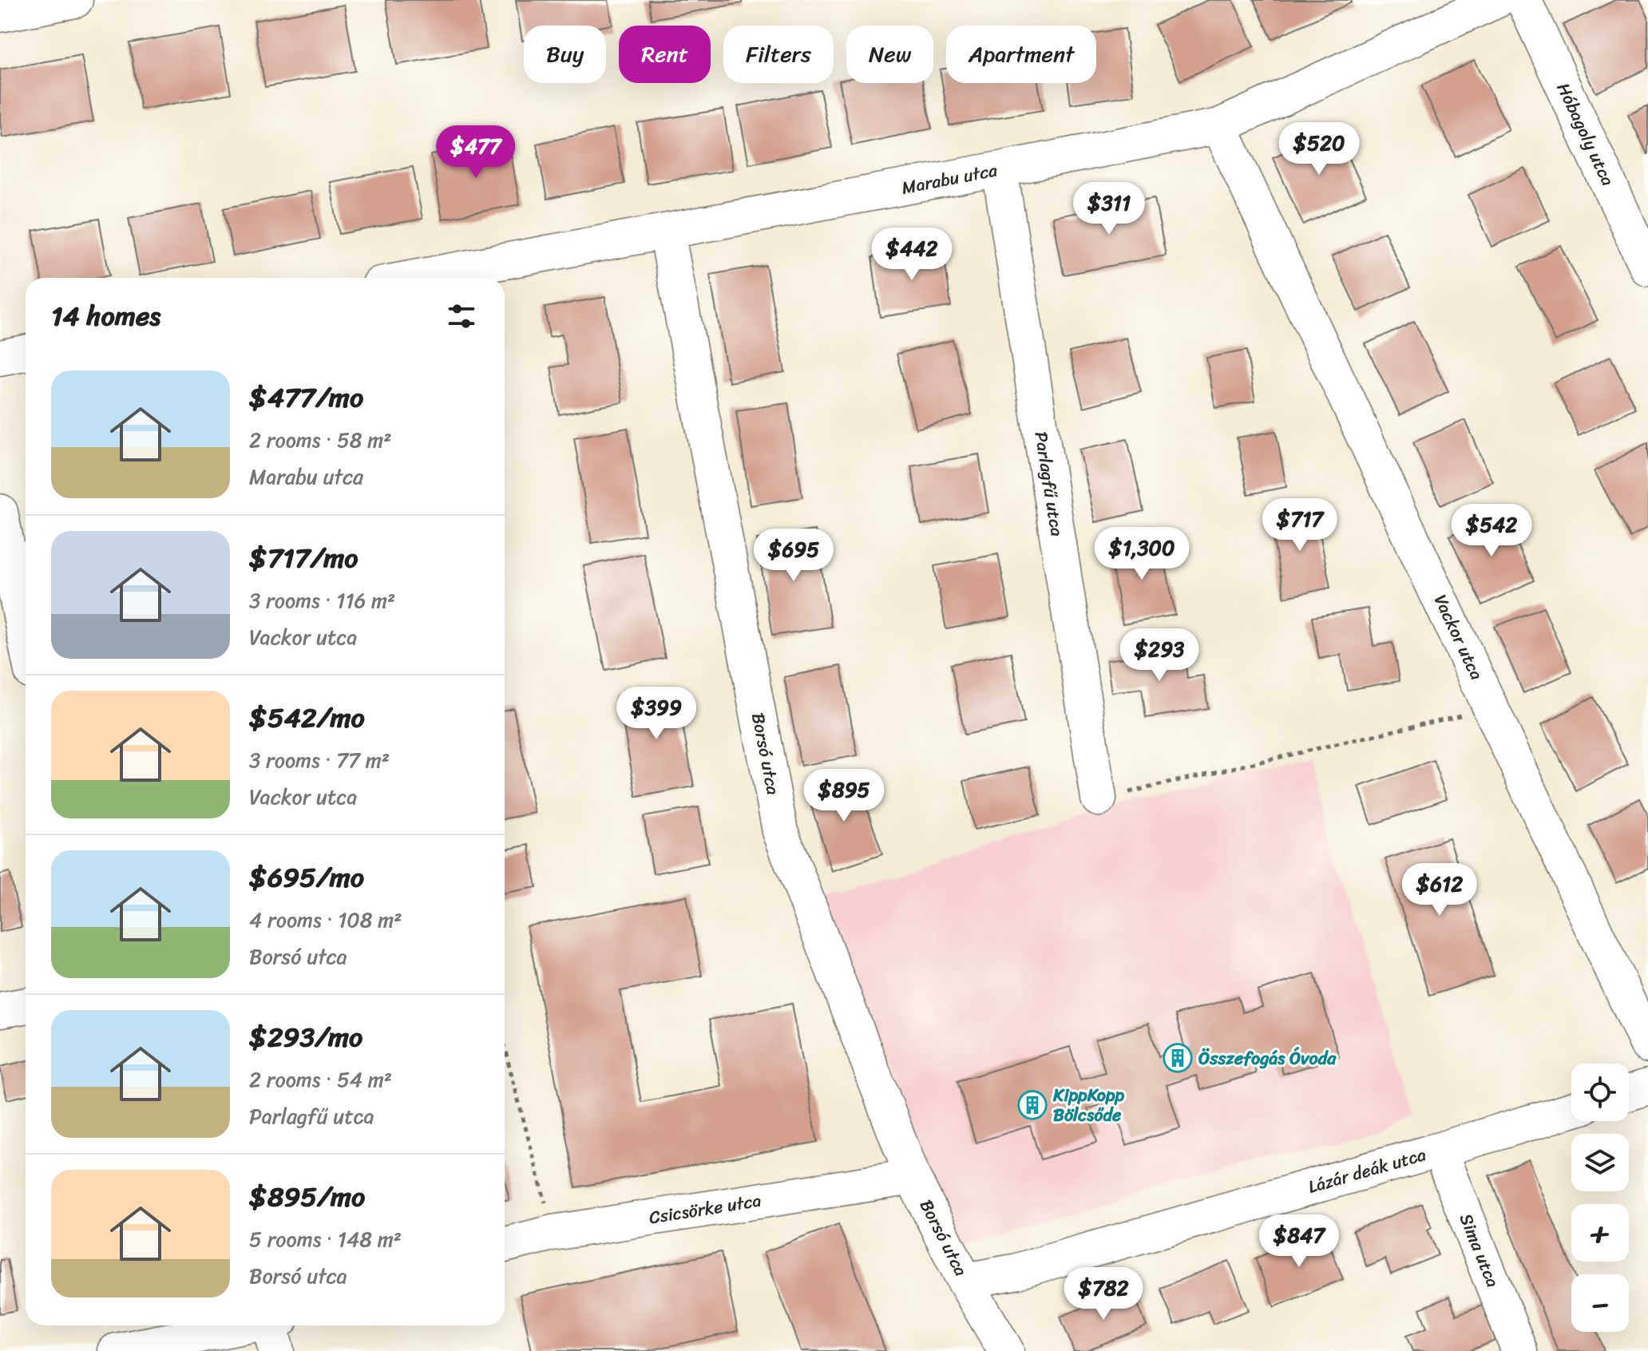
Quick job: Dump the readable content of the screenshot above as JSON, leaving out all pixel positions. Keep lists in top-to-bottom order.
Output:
{
  "streets": {
    "street": [
      "Hóbagoly utca",
      "Marabu utca",
      "Parlagfű utca",
      "Vackor utca",
      "Borsó utca",
      "Lázár deák utca",
      "Csicsörke utca",
      "Sima utca"
    ]
  },
  "crossings": [
    ["Marabu utca", "Parlagfű utca"],
    ["Marabu utca", "Vackor utca"],
    ["Marabu utca", "Borsó utca"],
    ["Borsó utca", "Lázár deák utca"],
    ["Borsó utca", "Csicsörke utca"],
    ["Lázár deák utca", "Sima utca"]
  ],
  "places": {
    "building": ["Összefogás Óvoda", "KippKopp Bölcsőde"]
  },
  "page": {
    "chip": [
      "Buy",
      "Rent",
      "Filters",
      "New",
      "Apartment"
    ],
    "price": [
      "$520",
      "$477",
      "$311",
      "$442",
      "$717",
      "$542",
      "$1,300",
      "$695",
      "$293",
      "$399",
      "$895",
      "$612",
      "$847",
      "$782"
    ],
    "heading": "14 homes",
    "list": [
      {
        "name": "$477/mo",
        "note": "2 rooms · 58 m² · Marabu utca"
      },
      {
        "name": "$717/mo",
        "note": "3 rooms · 116 m² · Vackor utca"
      },
      {
        "name": "$542/mo",
        "note": "3 rooms · 77 m² · Vackor utca"
      },
      {
        "name": "$695/mo",
        "note": "4 rooms · 108 m² · Borsó utca"
      },
      {
        "name": "$293/mo",
        "note": "2 rooms · 54 m² · Parlagfű utca"
      },
      {
        "name": "$895/mo",
        "note": "5 rooms · 148 m² · Borsó utca"
      }
    ],
    "map_buttons": ["+", "−"]
  }
}
